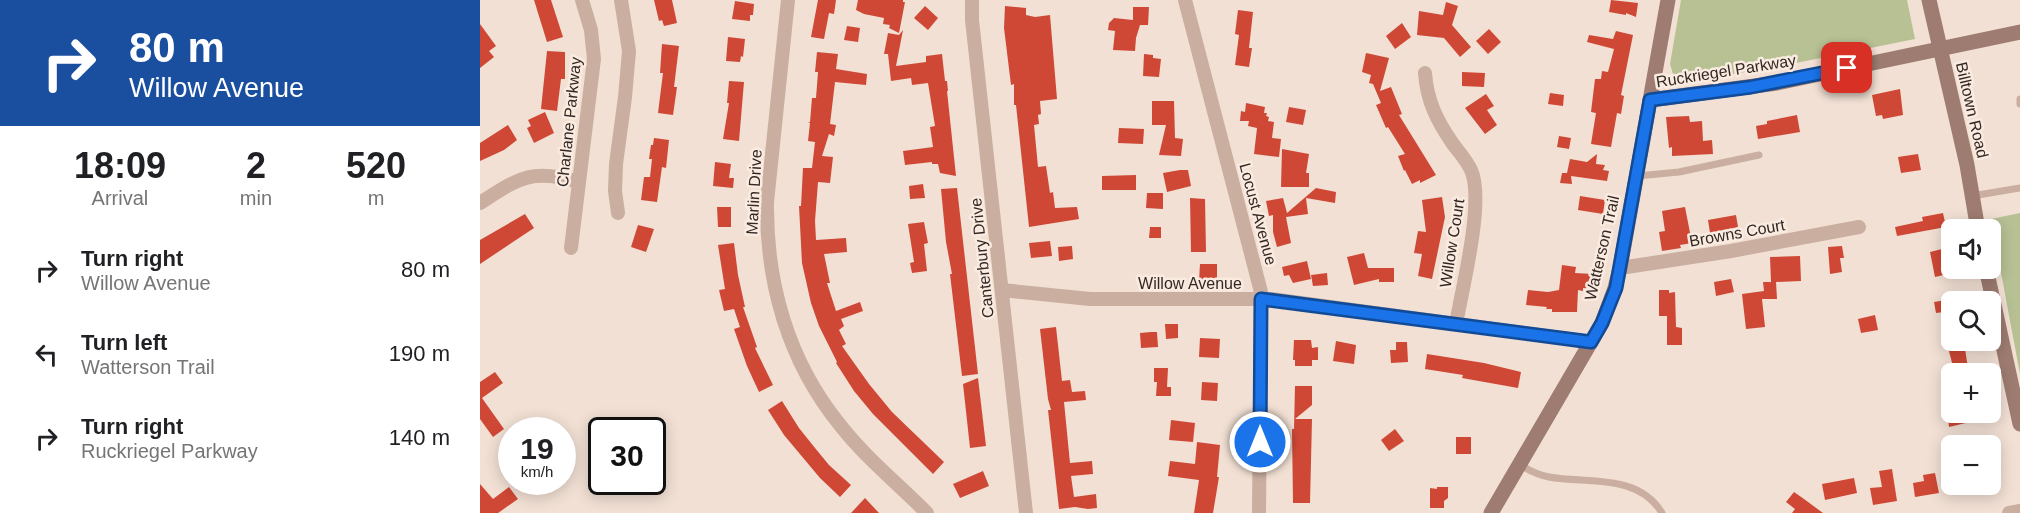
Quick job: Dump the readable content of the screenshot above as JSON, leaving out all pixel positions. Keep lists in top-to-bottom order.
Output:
{
  "streets": {
    "main road": ["Ruckriegel Parkway", "Billtown Road", "Watterson Trail"],
    "street": [
      "Charlane Parkway",
      "Marlin Drive",
      "Locust Avenue",
      "Browns Court",
      "Willow Court",
      "Canterbury Drive",
      "Willow Avenue"
    ]
  },
  "crossings": [
    ["Ruckriegel Parkway", "Billtown Road"],
    ["Ruckriegel Parkway", "Watterson Trail"],
    ["Locust Avenue", "Willow Avenue"],
    ["Browns Court", "Watterson Trail"],
    ["Willow Court", "Willow Avenue"],
    ["Watterson Trail", "Willow Avenue"],
    ["Canterbury Drive", "Willow Avenue"]
  ],
  "page": {
    "turn": ["80 m", "Willow Avenue"],
    "eta": [
      "18:09",
      "Arrival",
      "2",
      "min",
      "520",
      "m"
    ],
    "map_buttons": ["+", "−"],
    "list": [
      {
        "name": "Turn right",
        "note": "Willow Avenue",
        "value": "80 m"
      },
      {
        "name": "Turn left",
        "note": "Watterson Trail",
        "value": "190 m"
      },
      {
        "name": "Turn right",
        "note": "Ruckriegel Parkway",
        "value": "140 m"
      }
    ],
    "speed": "19 km/h",
    "limit": "30"
  }
}
